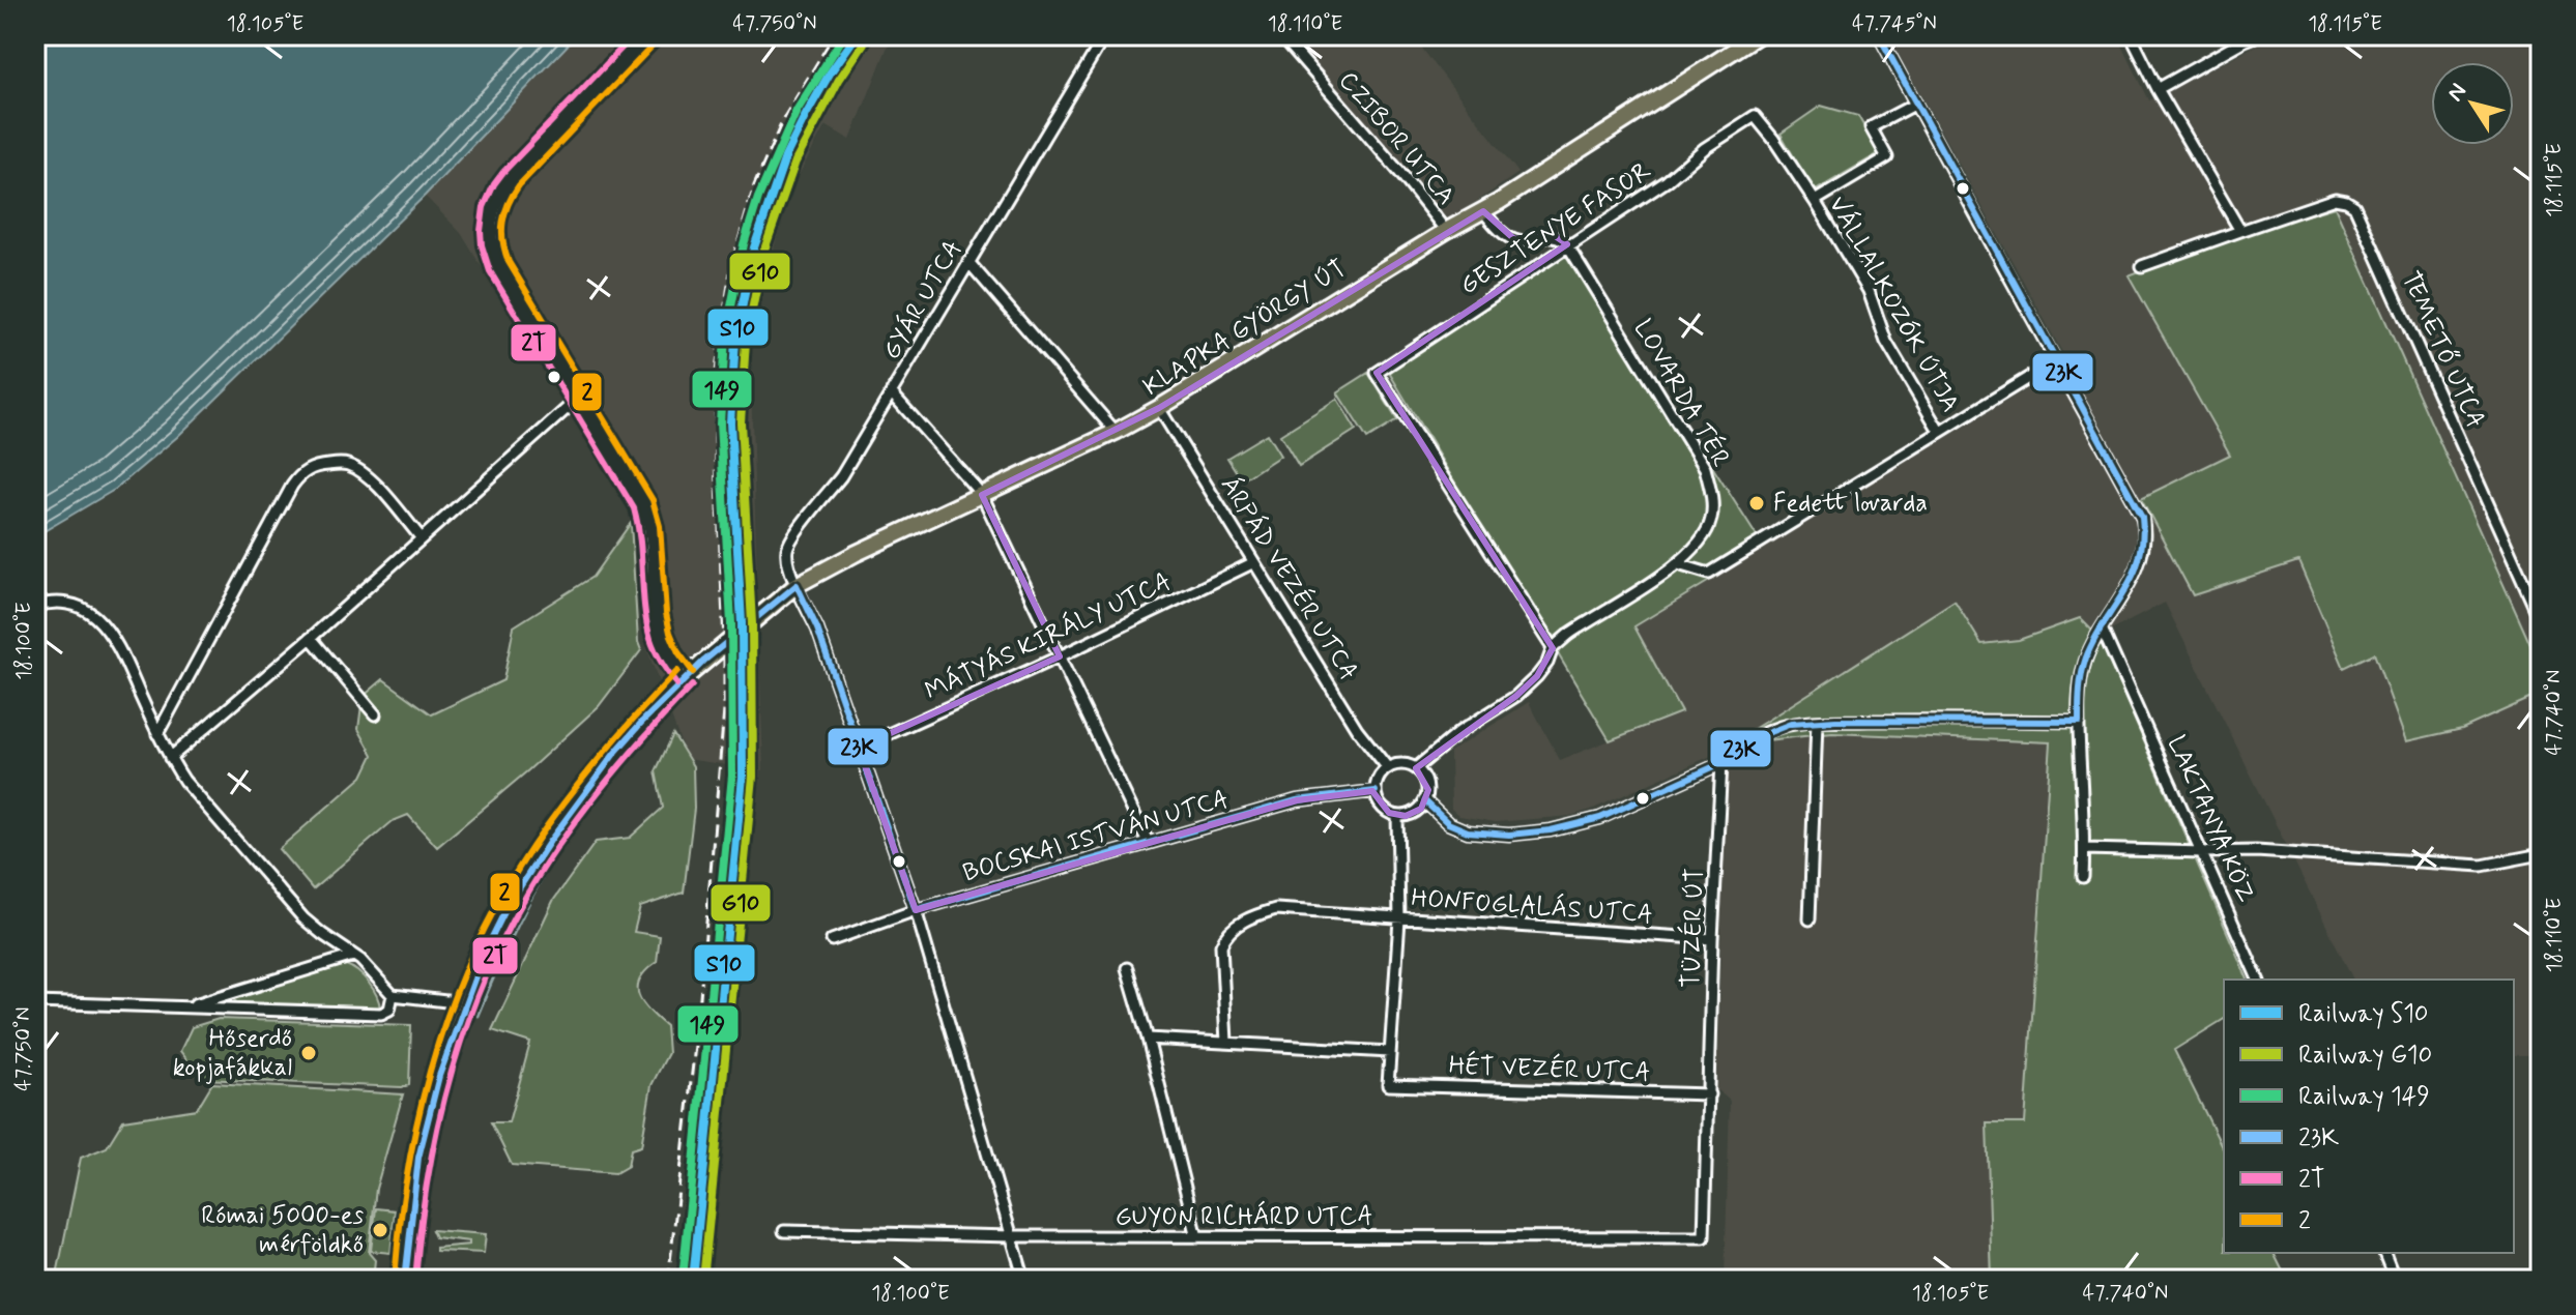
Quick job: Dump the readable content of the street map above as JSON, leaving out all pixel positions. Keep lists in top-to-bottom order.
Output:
{
  "streets": {
    "main road": ["KLAPKA GYÖRGY ÚT"],
    "street": [
      "CZIBOR UTCA",
      "GESZTENYE FASOR",
      "GYÁR UTCA",
      "VÁLLALKOZÓK ÚTJA",
      "TEMETŐ UTCA",
      "LOVARDA TÉR",
      "ÁRPÁD VEZÉR UTCA",
      "MÁTYÁS KIRÁLY UTCA",
      "LAKTANYA KÖZ",
      "BOCSKAI ISTVÁN UTCA",
      "HONFOGLALÁS UTCA",
      "TÜZÉR ÚT",
      "HÉT VEZÉR UTCA",
      "GUYON RICHÁRD UTCA"
    ]
  },
  "crossings": [
    ["CZIBOR UTCA", "KLAPKA GYÖRGY ÚT"],
    ["GESZTENYE FASOR", "VÁLLALKOZÓK ÚTJA"],
    ["GESZTENYE FASOR", "LOVARDA TÉR"],
    ["GYÁR UTCA", "KLAPKA GYÖRGY ÚT"],
    ["GYÁR UTCA", "MÁTYÁS KIRÁLY UTCA"],
    ["GYÁR UTCA", "BOCSKAI ISTVÁN UTCA"],
    ["GYÁR UTCA", "GUYON RICHÁRD UTCA"],
    ["VÁLLALKOZÓK ÚTJA", "LOVARDA TÉR"],
    ["KLAPKA GYÖRGY ÚT", "ÁRPÁD VEZÉR UTCA"],
    ["ÁRPÁD VEZÉR UTCA", "MÁTYÁS KIRÁLY UTCA"],
    ["ÁRPÁD VEZÉR UTCA", "BOCSKAI ISTVÁN UTCA"],
    ["ÁRPÁD VEZÉR UTCA", "HONFOGLALÁS UTCA"],
    ["BOCSKAI ISTVÁN UTCA", "HONFOGLALÁS UTCA"],
    ["HONFOGLALÁS UTCA", "TÜZÉR ÚT"],
    ["HONFOGLALÁS UTCA", "HÉT VEZÉR UTCA"],
    ["TÜZÉR ÚT", "HÉT VEZÉR UTCA"],
    ["TÜZÉR ÚT", "GUYON RICHÁRD UTCA"]
  ],
  "places": ["Fedett lovarda", "Hőserdő kopjafákkal", "Római 5000-es mérföldkő"],
  "lines": [
    "rail line S10",
    "rail line 149",
    "transit line 23K",
    "transit line 2T",
    "rail line G10",
    "transit line 2"
  ],
  "legend": [
    "Railway S10",
    "Railway G10",
    "Railway 149",
    "23K",
    "2T",
    "2"
  ],
  "north": "top left",
  "coordinates": [
    "18.105°E",
    "47.750°N",
    "18.110°E",
    "47.745°N",
    "18.115°E",
    "18.100°E",
    "47.740°N"
  ]
}
